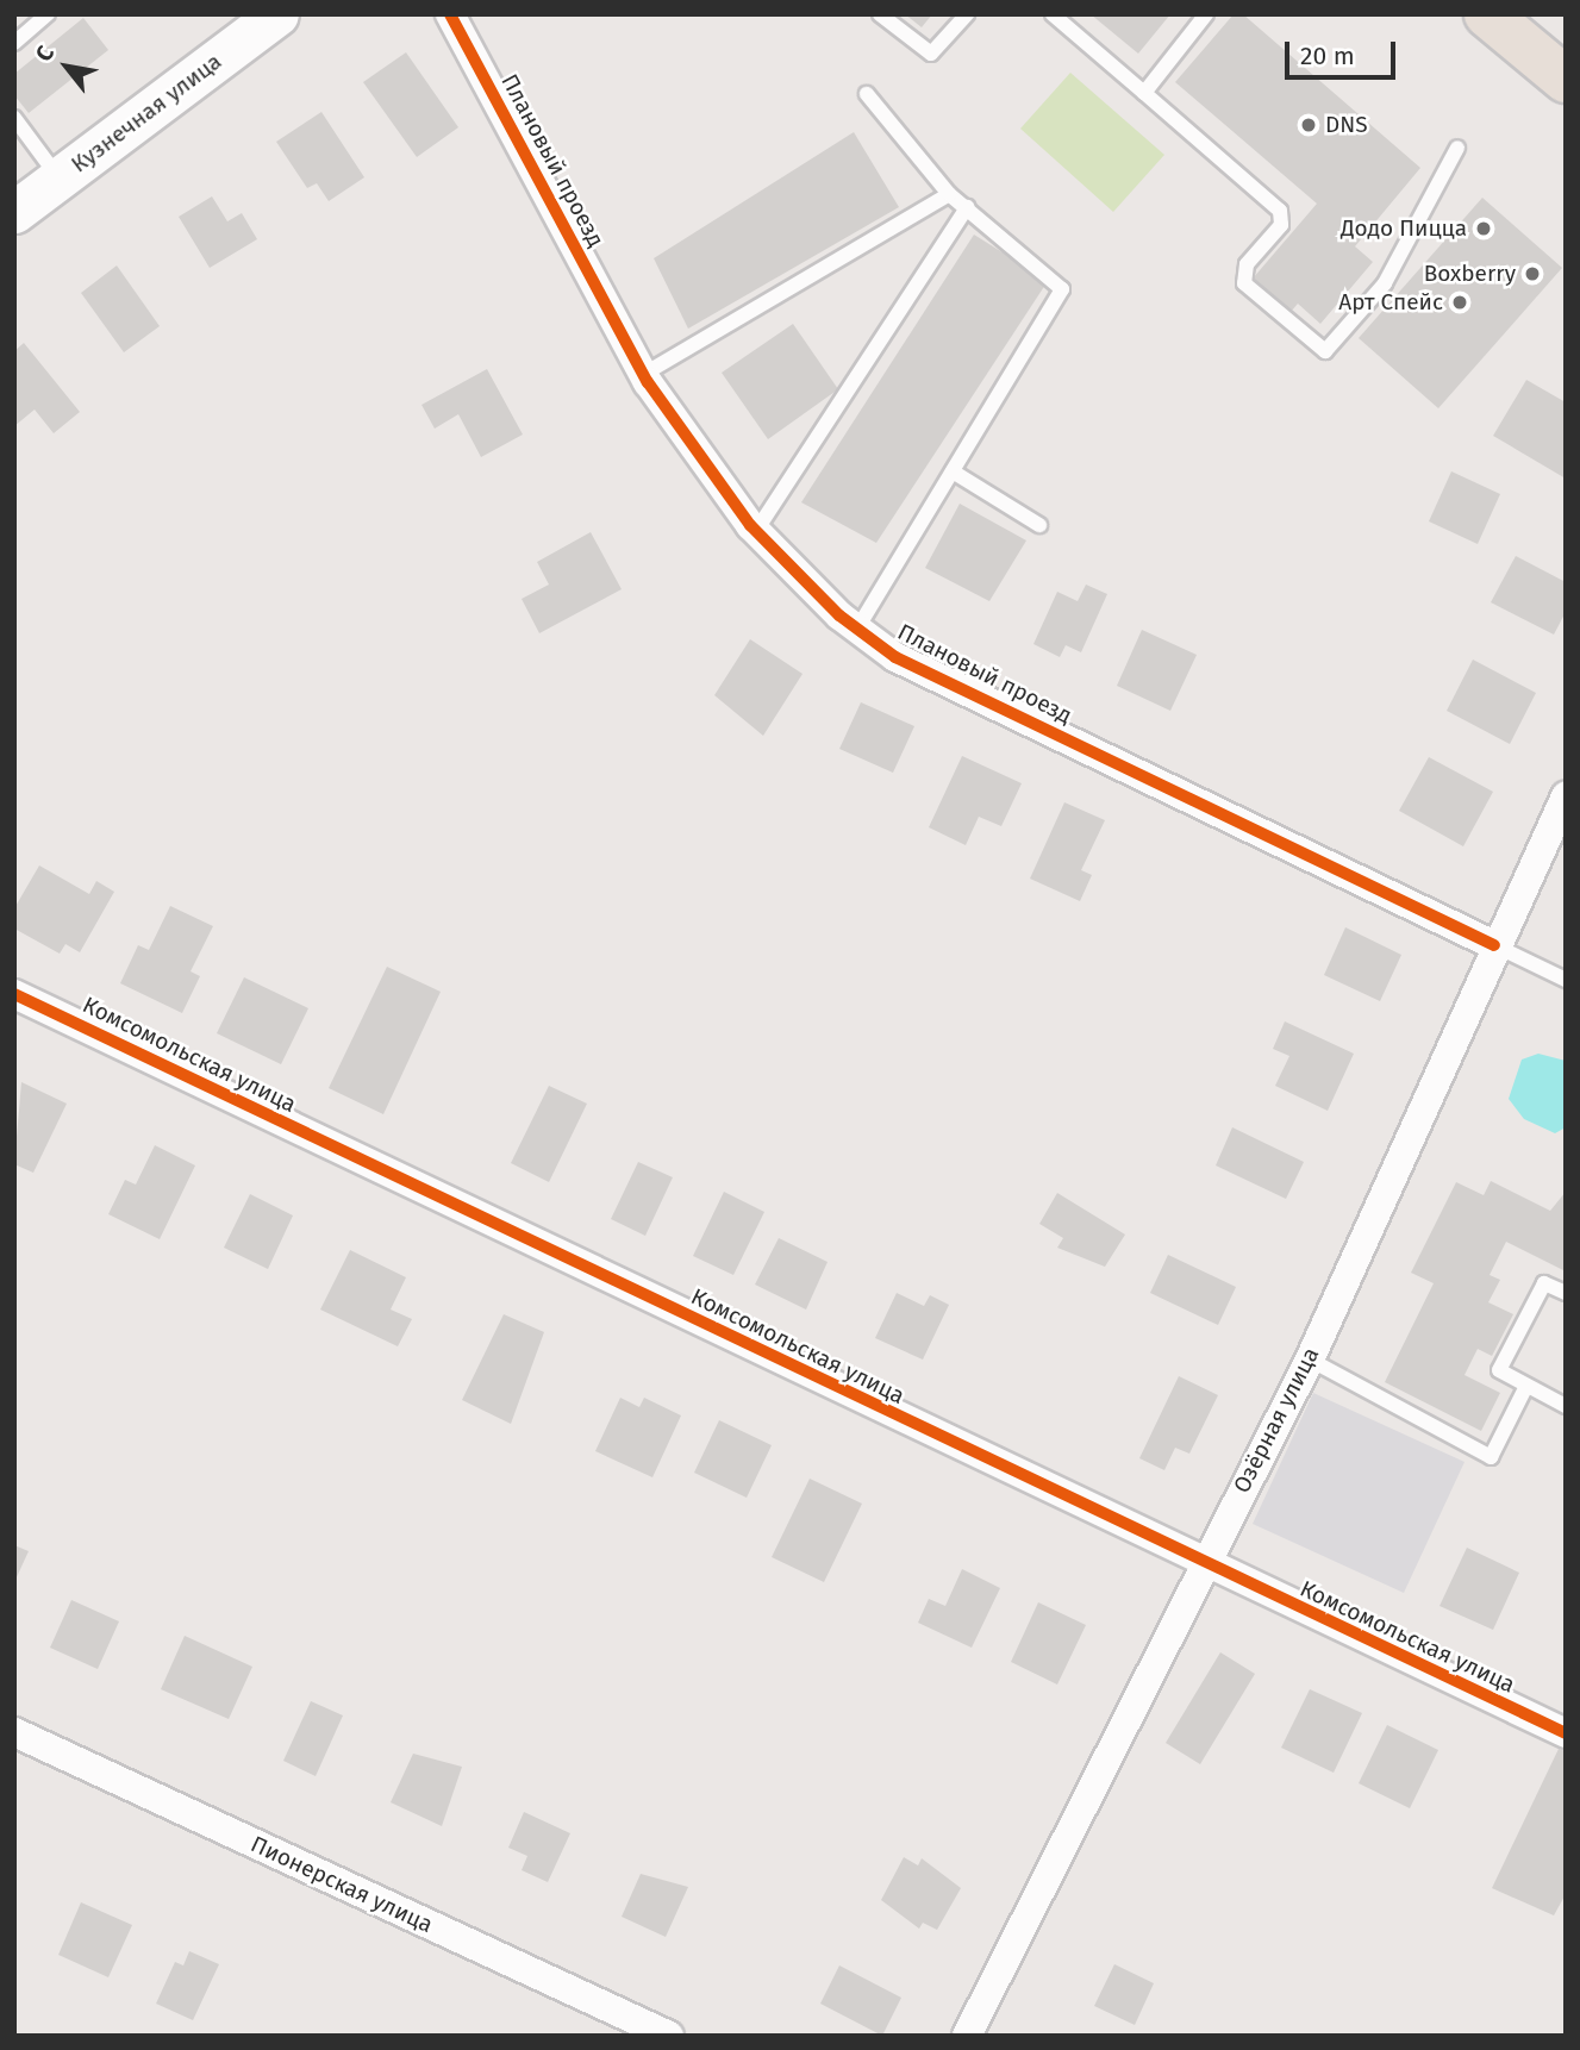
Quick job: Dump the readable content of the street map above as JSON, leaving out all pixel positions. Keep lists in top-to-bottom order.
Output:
{
  "streets": {
    "street": [
      "Кузнечная улица",
      "Плановый проезд",
      "Комсомольская улица",
      "Озёрная улица",
      "Пионерская улица"
    ]
  },
  "crossings": [
    ["Плановый проезд", "Озёрная улица"],
    ["Комсомольская улица", "Озёрная улица"]
  ],
  "places": [
    "DNS",
    "Додо Пицца",
    "Boxberry",
    "Арт Спейс"
  ],
  "scale_bar": "20 m",
  "north": "top left"
}
